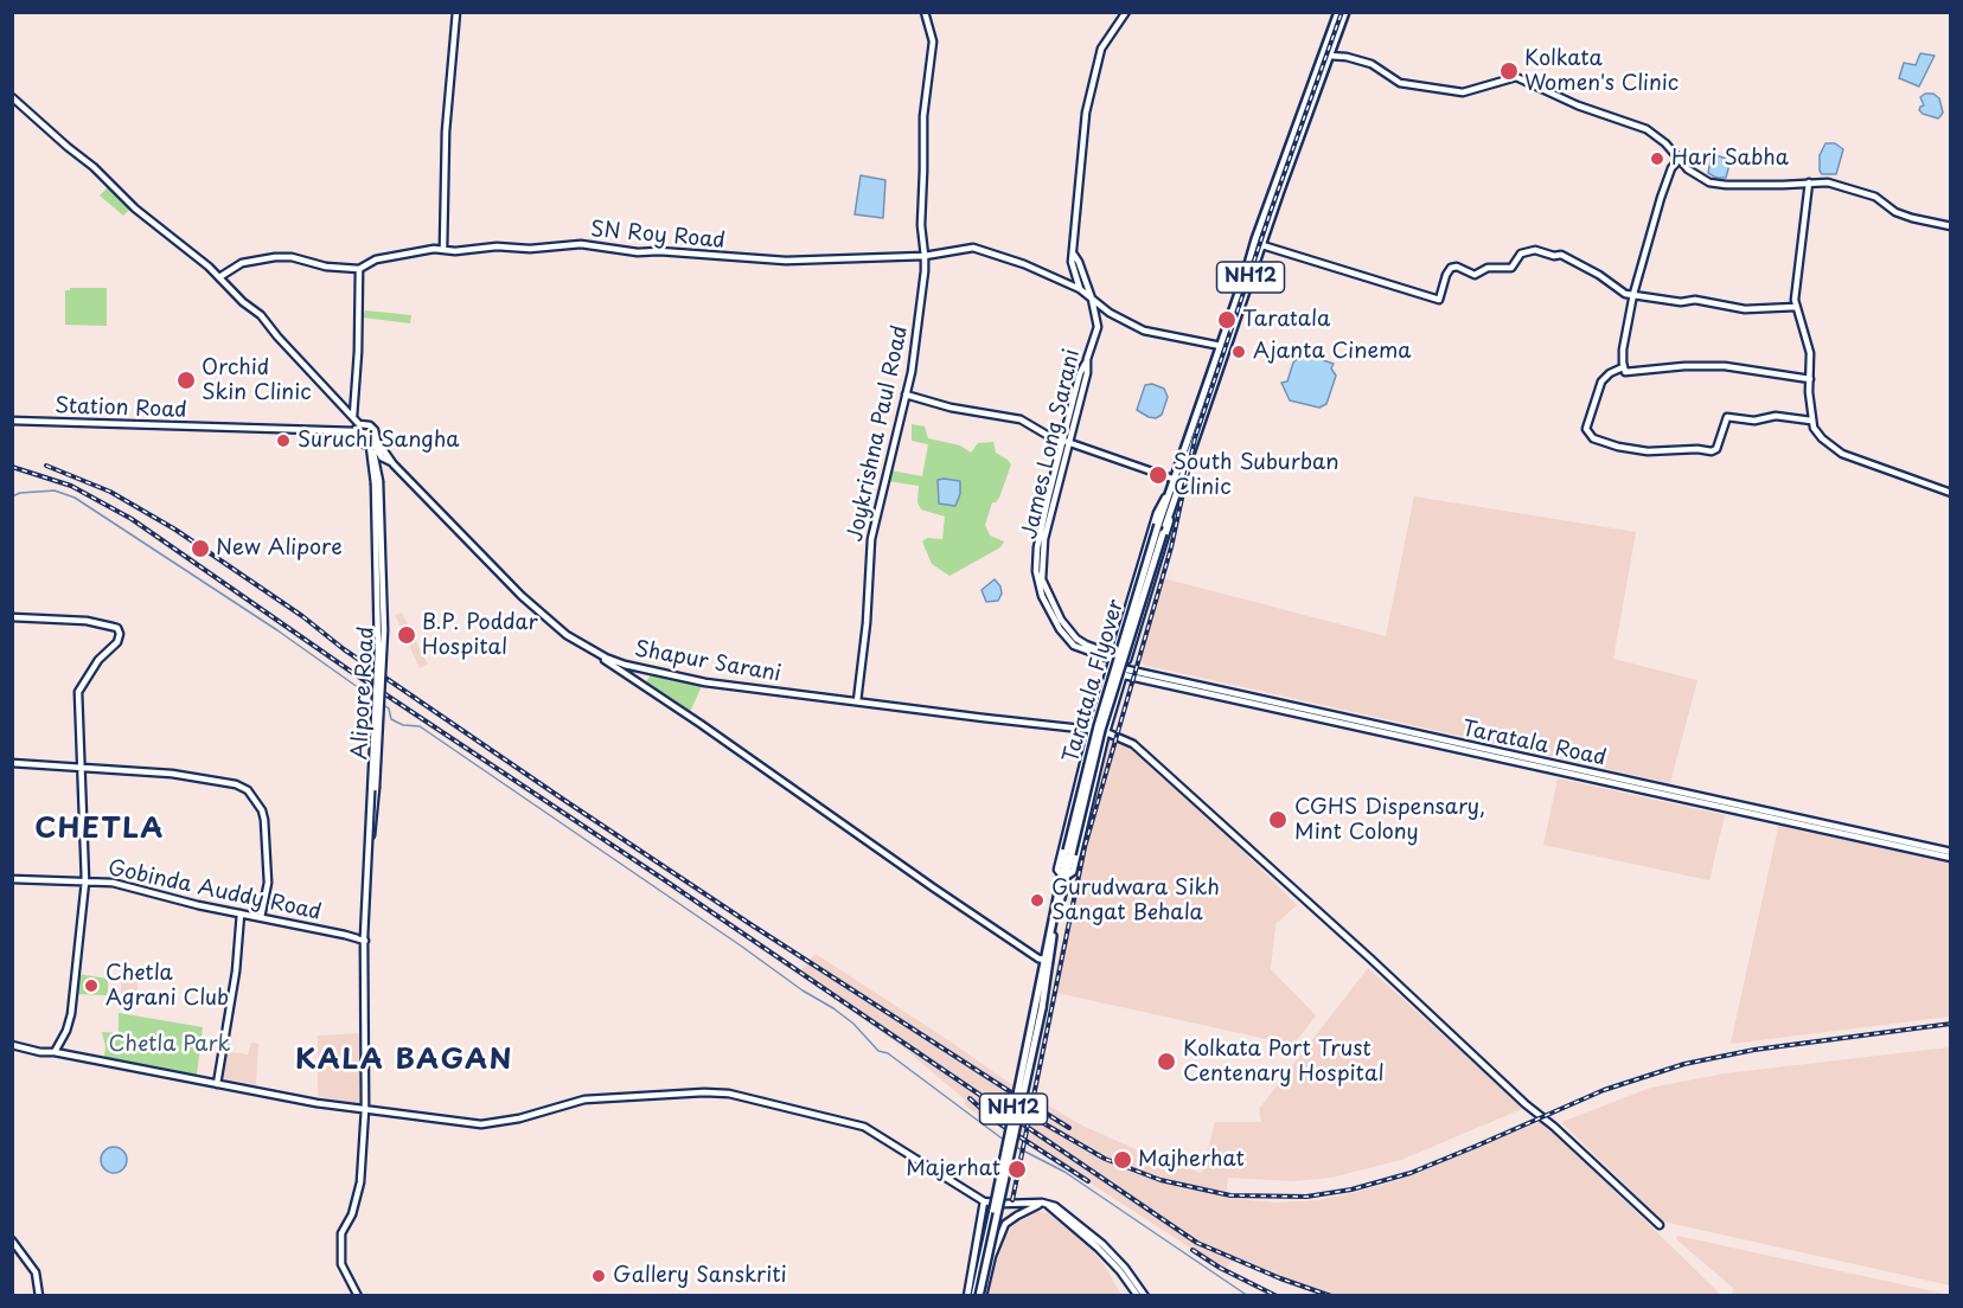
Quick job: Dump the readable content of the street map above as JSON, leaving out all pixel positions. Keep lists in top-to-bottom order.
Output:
{
  "streets": {
    "highway": ["NH12", "Taratala Flyover"],
    "street": [
      "SN Roy Road",
      "Station Road",
      "Joykrishna Paul Road",
      "James Long Sarani",
      "Shapur Sarani",
      "Alipore Road",
      "Gobinda Auddy Road"
    ]
  },
  "crossings": [
    ["SN Roy Road", "NH12"],
    ["SN Roy Road", "Joykrishna Paul Road"],
    ["SN Roy Road", "James Long Sarani"],
    ["NH12", "Taratala Flyover"],
    ["Joykrishna Paul Road", "Shapur Sarani"],
    ["Shapur Sarani", "Alipore Road"],
    ["Alipore Road", "Gobinda Auddy Road"]
  ],
  "districts": ["CHETLA", "KALA BAGAN"],
  "parks": ["Chetla Park"],
  "places": [
    "Kolkata Women's Clinic",
    "Hari Sabha",
    "Taratala",
    "Ajanta Cinema",
    "Orchid Skin Clinic",
    "Suruchi Sangha",
    "South Suburban Clinic",
    "New Alipore",
    "B.P. Poddar Hospital",
    "CGHS Dispensary, Mint Colony",
    "Gurudwara Sikh Sangat Behala",
    "Chetla Agrani Club",
    "Kolkata Port Trust Centenary Hospital",
    "Majherhat",
    "Majerhat",
    "Gallery Sanskriti"
  ]
}
